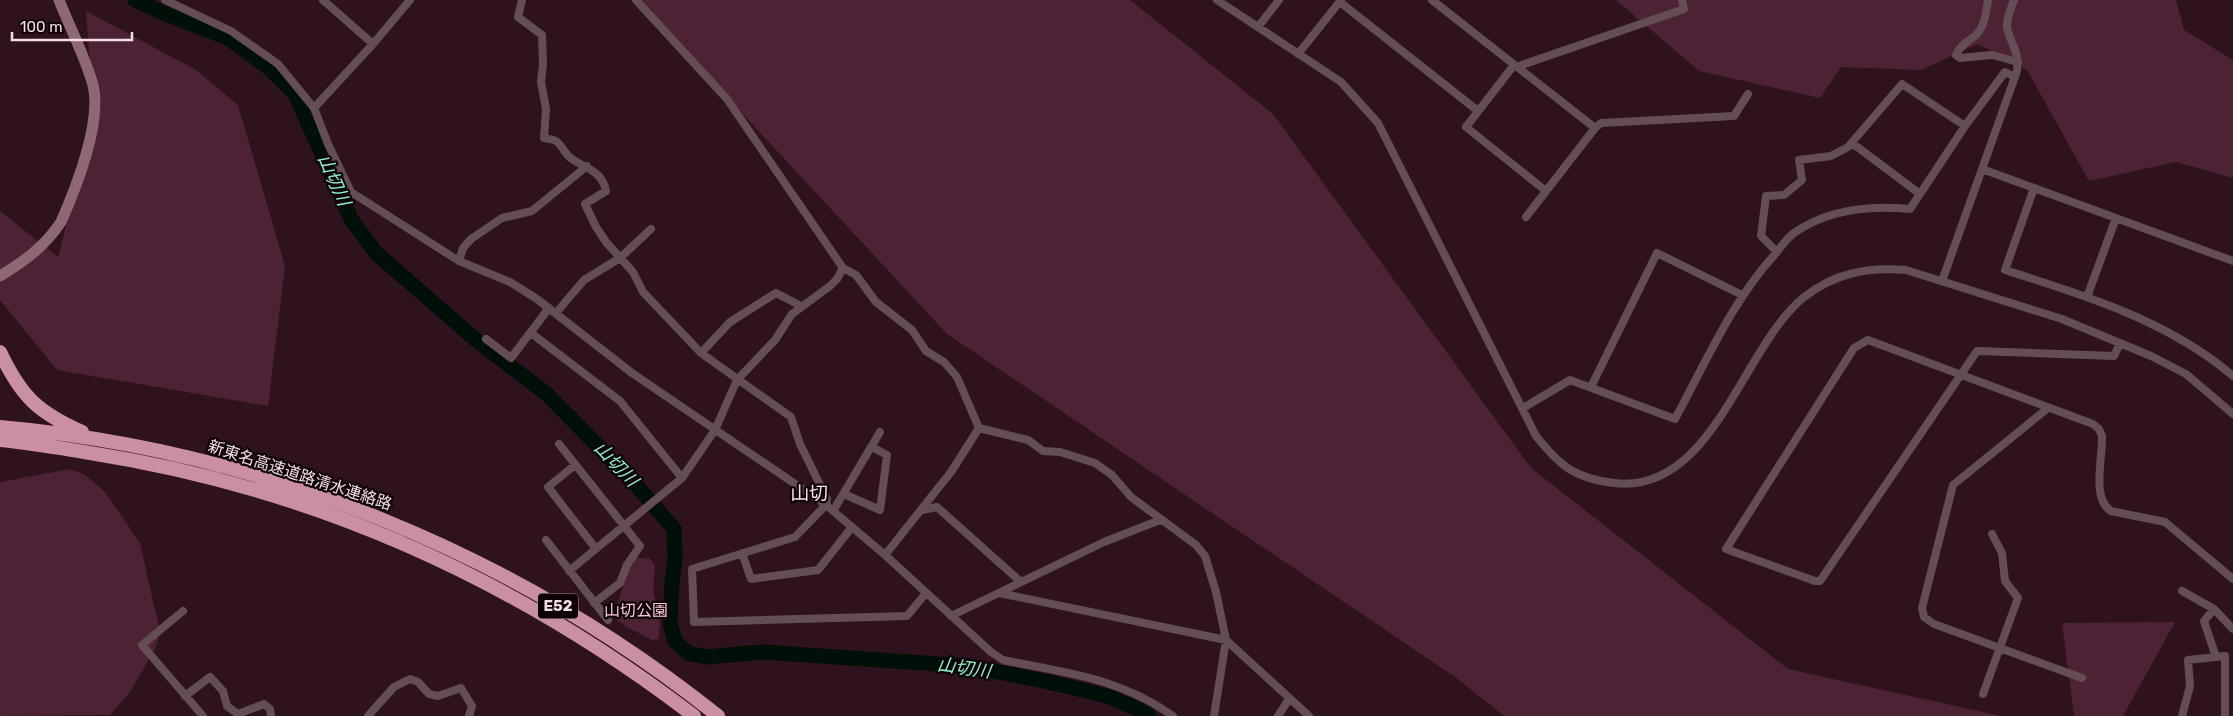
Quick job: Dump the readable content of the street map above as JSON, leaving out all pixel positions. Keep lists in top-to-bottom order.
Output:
{
  "streets": {
    "highway": ["新東名高速道路清水連絡路", "E52"]
  },
  "districts": ["山切"],
  "water": ["山切川"],
  "parks": ["山切公園"],
  "scale_bar": "100 m"
}
